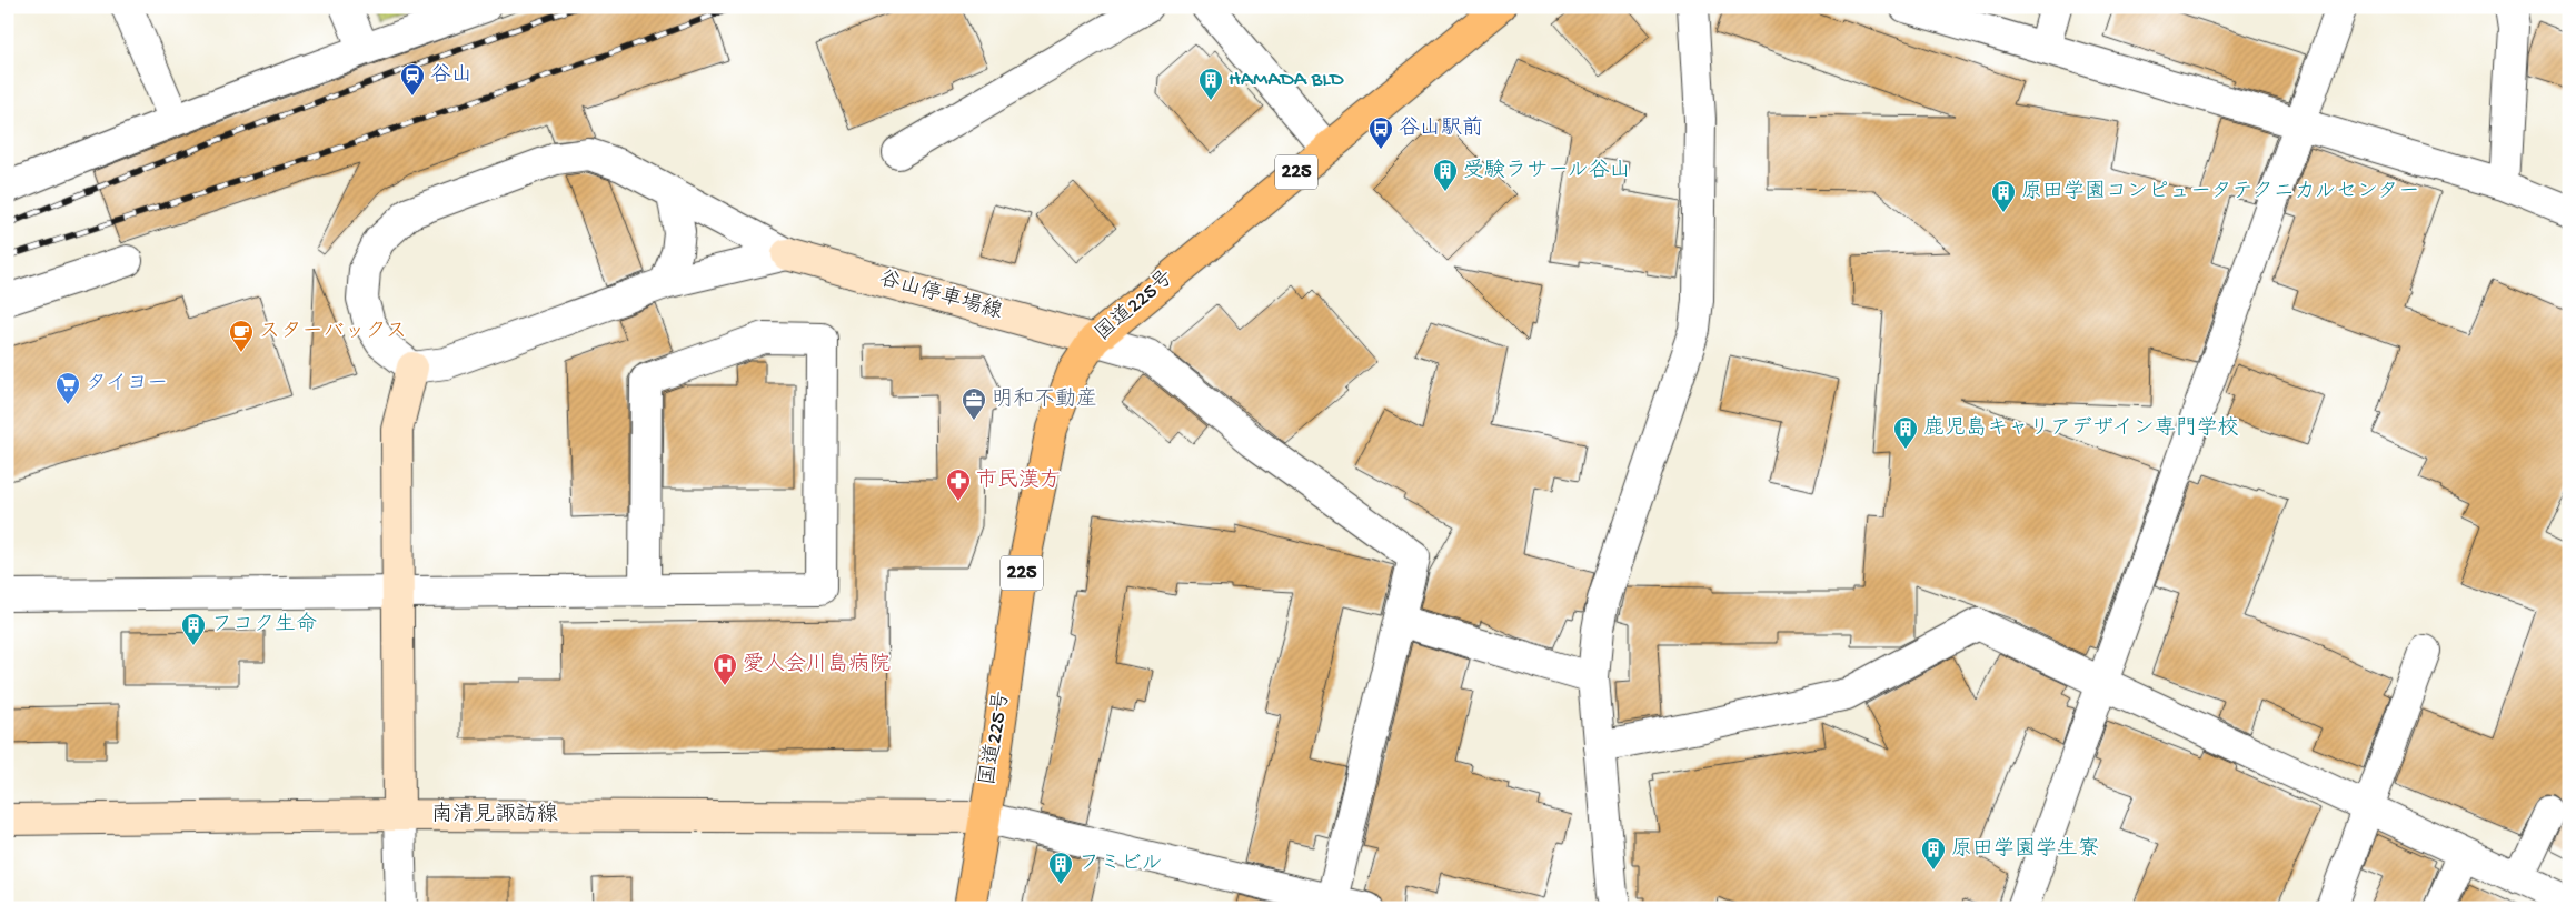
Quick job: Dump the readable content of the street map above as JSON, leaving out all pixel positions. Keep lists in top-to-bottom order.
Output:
{
  "streets": {
    "highway": ["225", "国道225号"],
    "street": ["谷山停車場線", "南清見諏訪線"]
  },
  "crossings": [
    ["谷山停車場線", "国道225号"],
    ["国道225号", "南清見諏訪線"]
  ],
  "places": {
    "station": ["谷山"],
    "building": [
      "HAMADA BLD",
      "受験ラサール谷山",
      "原田学園コンピュータテクニカルセンター",
      "鹿児島キャリアデザイン専門学校",
      "フコク生命",
      "原田学園学生寮",
      "フミビル"
    ],
    "bus stop": ["谷山駅前"],
    "cafe": ["スターバックス"],
    "supermarket": ["タイヨー"],
    "office": ["明和不動産"],
    "pharmacy": ["市民漢方"],
    "hospital": ["愛人会川島病院"]
  }
}
